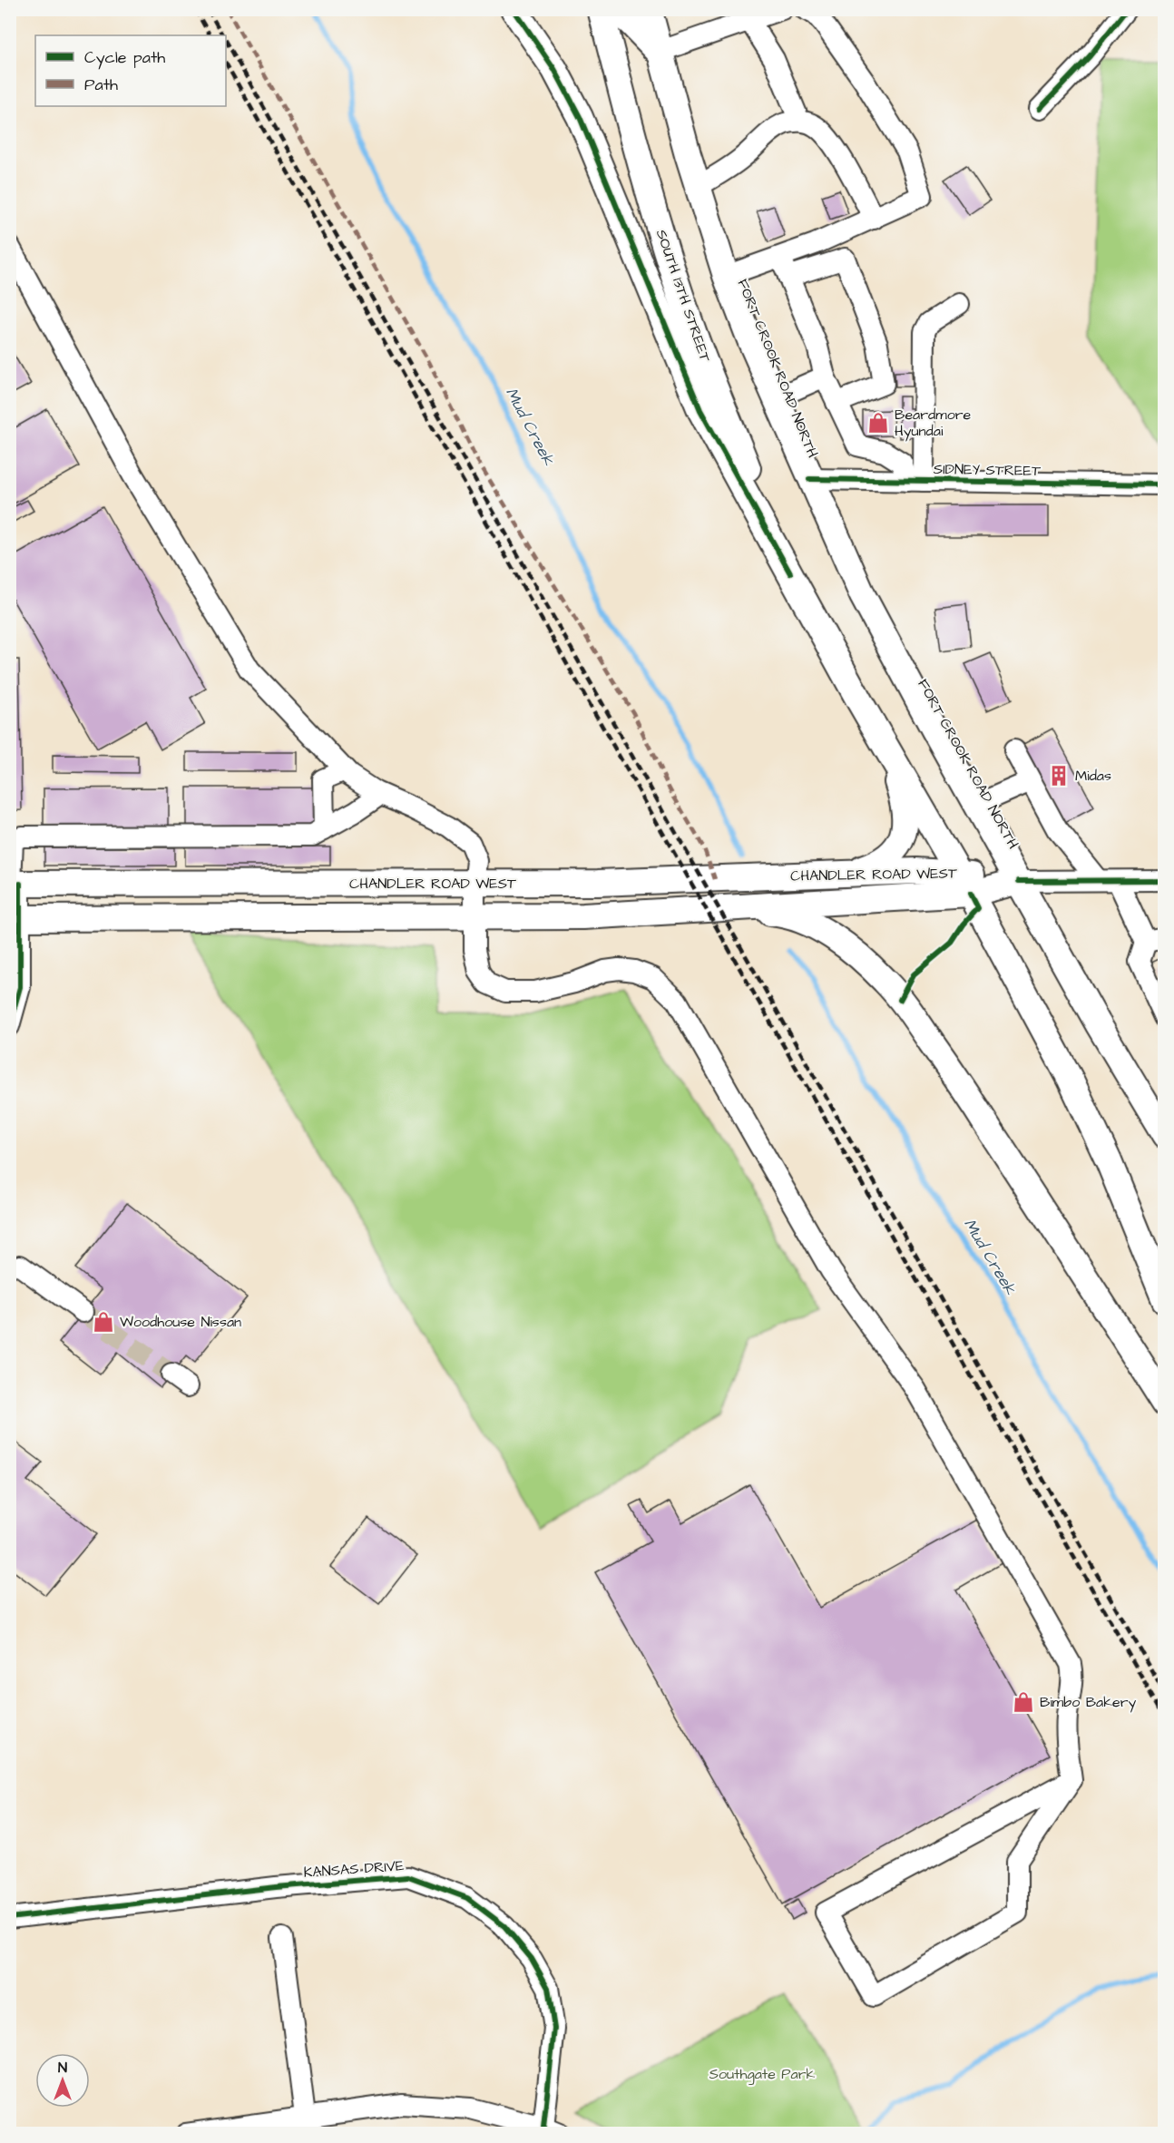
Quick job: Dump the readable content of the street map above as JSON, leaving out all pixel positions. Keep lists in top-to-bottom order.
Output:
{
  "streets": {
    "main road": ["SOUTH 13TH STREET", "FORT CROOK ROAD NORTH", "CHANDLER ROAD WEST"],
    "street": ["SIDNEY STREET", "KANSAS DRIVE"]
  },
  "crossings": [
    ["FORT CROOK ROAD NORTH", "SIDNEY STREET"],
    ["FORT CROOK ROAD NORTH", "CHANDLER ROAD WEST"]
  ],
  "water": ["Mud Creek"],
  "parks": ["Southgate Park"],
  "places": {
    "shop": ["Beardmore Hyundai", "Woodhouse Nissan", "Bimbo Bakery"],
    "building": ["Midas"]
  },
  "legend": ["Cycle path", "Path"],
  "north": "top"
}
